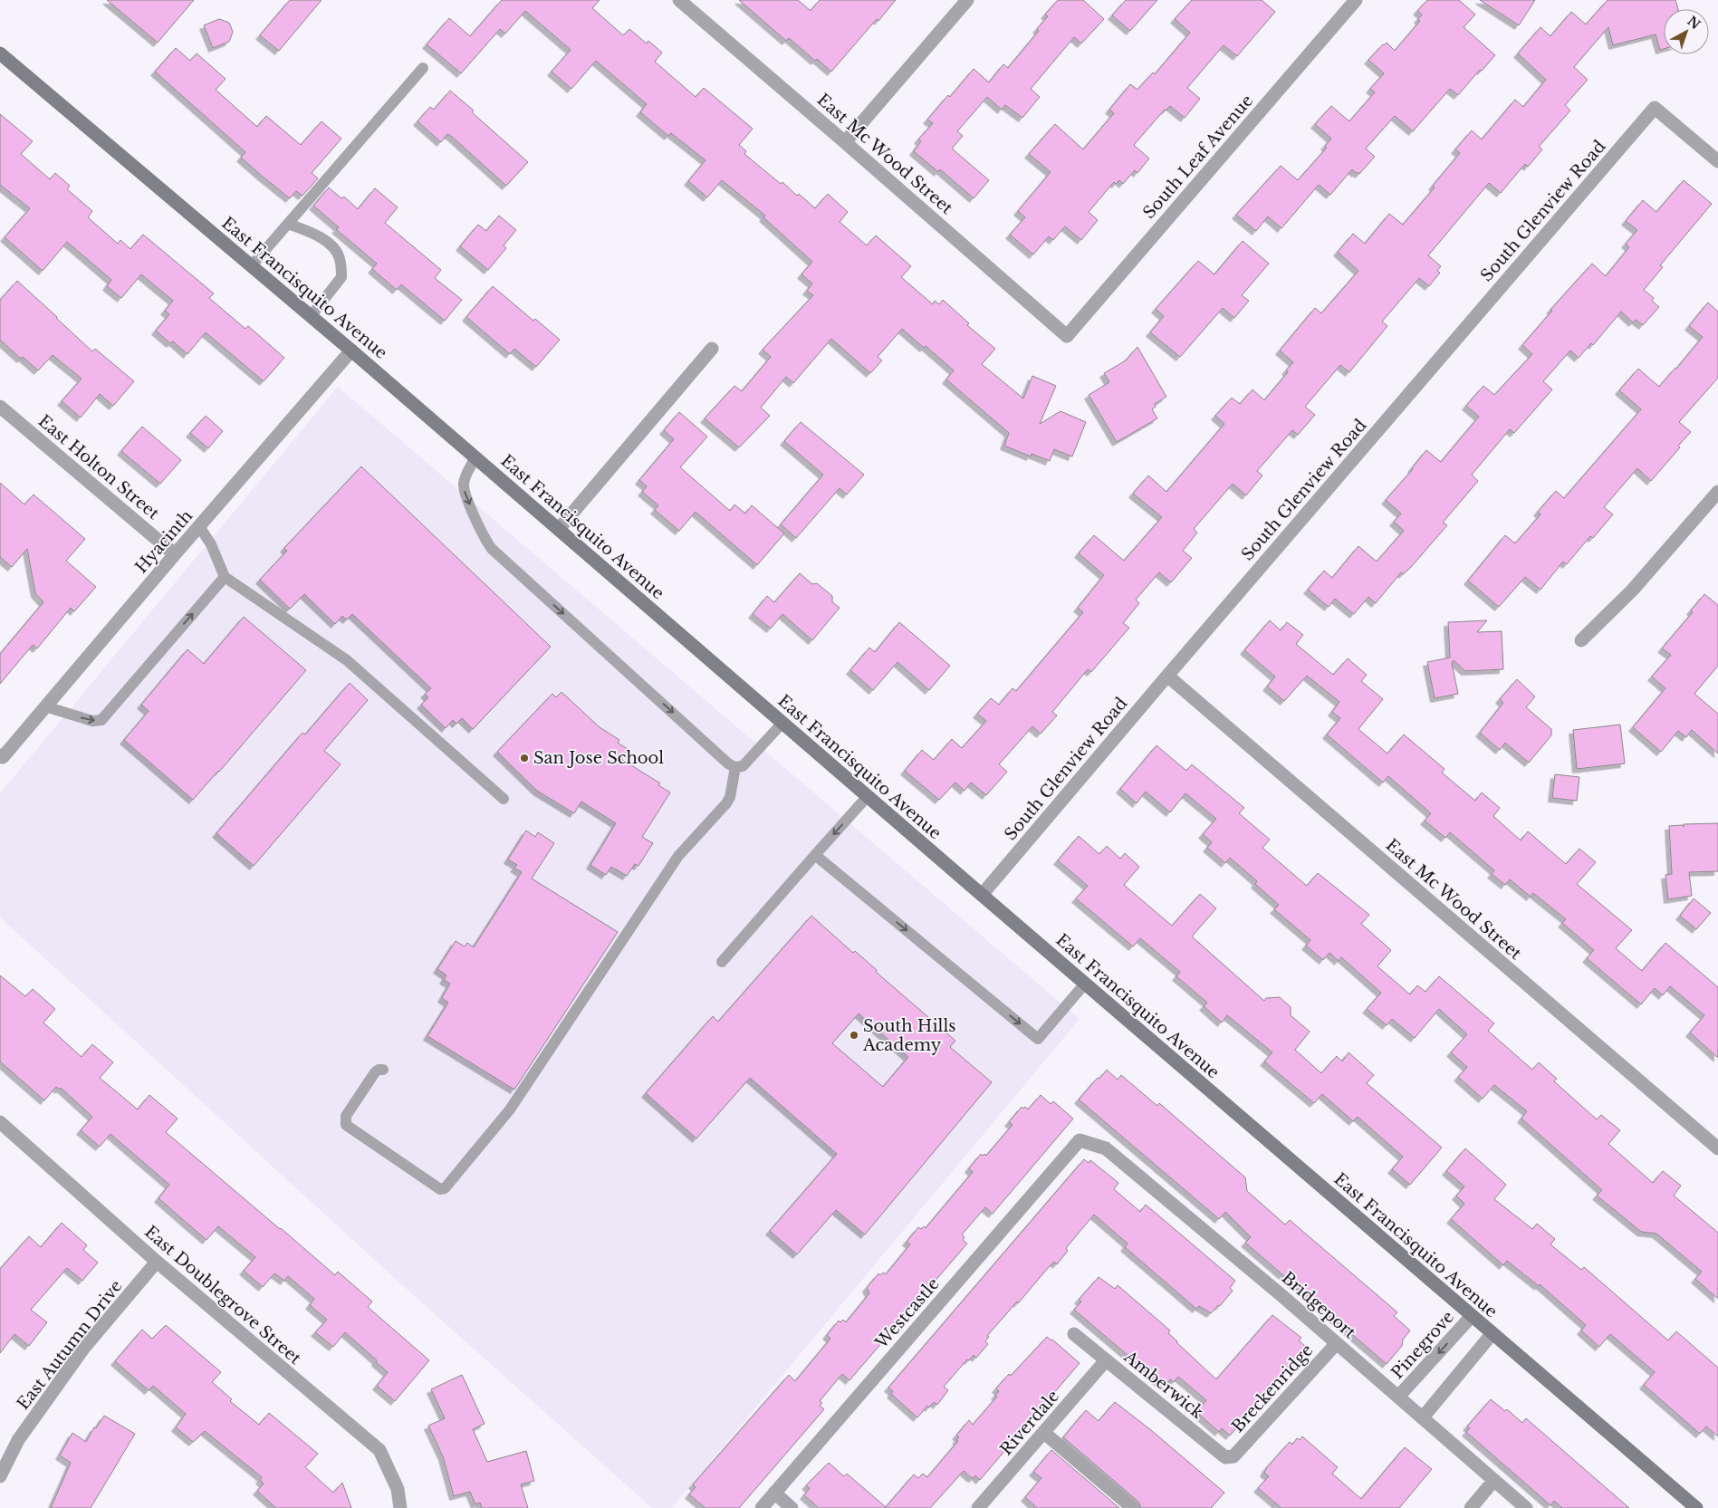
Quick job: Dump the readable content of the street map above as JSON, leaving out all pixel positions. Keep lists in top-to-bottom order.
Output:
{
  "streets": {
    "street": [
      "East Mc Wood Street",
      "South Leaf Avenue",
      "South Glenview Road",
      "East Francisquito Avenue",
      "East Holton Street",
      "Hyacinth",
      "East Doublegrove Street",
      "Bridgeport",
      "Westcastle",
      "East Autumn Drive",
      "Pinegrove",
      "Amberwick",
      "Breckenridge",
      "Riverdale"
    ]
  },
  "crossings": [
    ["East Mc Wood Street", "South Leaf Avenue"],
    ["East Mc Wood Street", "South Glenview Road"],
    ["South Glenview Road", "East Francisquito Avenue"],
    ["East Francisquito Avenue", "Hyacinth"],
    ["East Francisquito Avenue", "Pinegrove"],
    ["East Holton Street", "Hyacinth"],
    ["East Doublegrove Street", "East Autumn Drive"],
    ["Bridgeport", "Westcastle"],
    ["Bridgeport", "Pinegrove"],
    ["Bridgeport", "Breckenridge"],
    ["Amberwick", "Breckenridge"],
    ["Amberwick", "Riverdale"]
  ],
  "places": ["San Jose School", "South Hills Academy"],
  "north": "top right"
}
